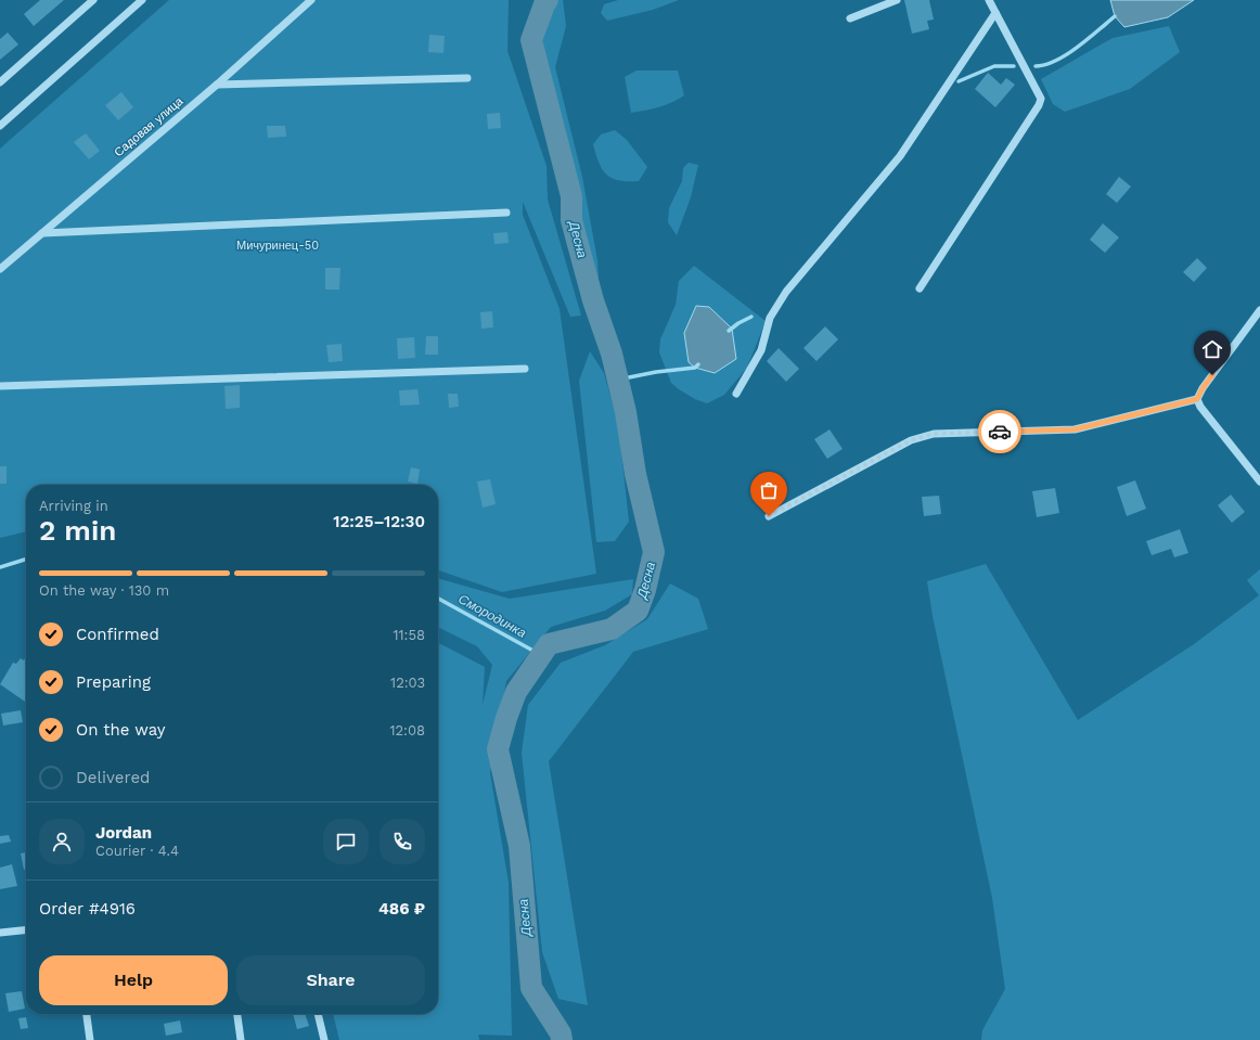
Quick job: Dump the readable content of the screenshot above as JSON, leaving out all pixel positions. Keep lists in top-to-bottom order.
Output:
{
  "streets": {
    "street": ["Садовая улица"]
  },
  "water": ["Десна", "Смородинка"],
  "parks": ["Мичуринец-50"],
  "page": {
    "heading": ["2 min", "Arriving in", "12:25–12:30"],
    "panel": [
      "Jordan",
      "Courier · 4.4",
      "Order #4916",
      "486 ₽"
    ],
    "bar": "On the way · 130 m",
    "list": [
      ["Confirmed", "11:58"],
      ["Preparing", "12:03"],
      ["On the way", "12:08"],
      "Delivered"
    ],
    "buttons": ["Help", "Share"]
  }
}
